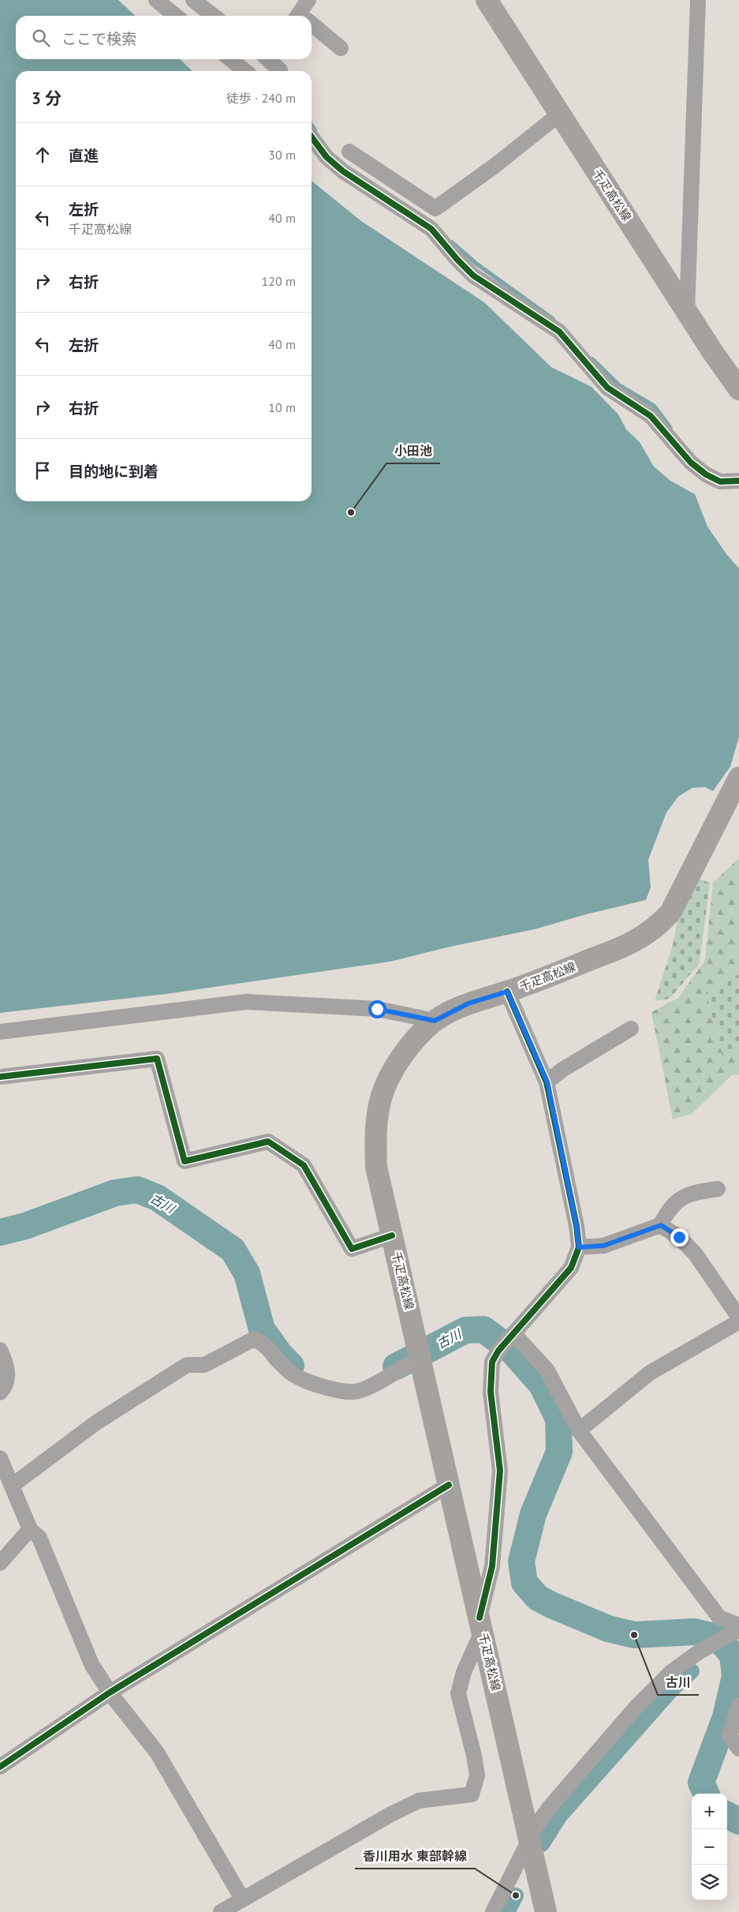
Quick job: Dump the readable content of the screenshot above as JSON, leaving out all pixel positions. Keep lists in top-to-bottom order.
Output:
{
  "streets": {
    "main road": ["千疋高松線"]
  },
  "water": ["古川"],
  "places": ["小田池", "古川", "香川用水 東部幹線"],
  "page": {
    "search": "ここで検索",
    "heading": ["3 分", "徒歩 · 240 m"],
    "list": [
      ["直進", "30 m"],
      ["左折", "千疋高松線", "40 m"],
      ["右折", "120 m"],
      ["左折", "40 m"],
      ["右折", "10 m"],
      "目的地に到着"
    ],
    "map_buttons": ["+", "−"]
  }
}
